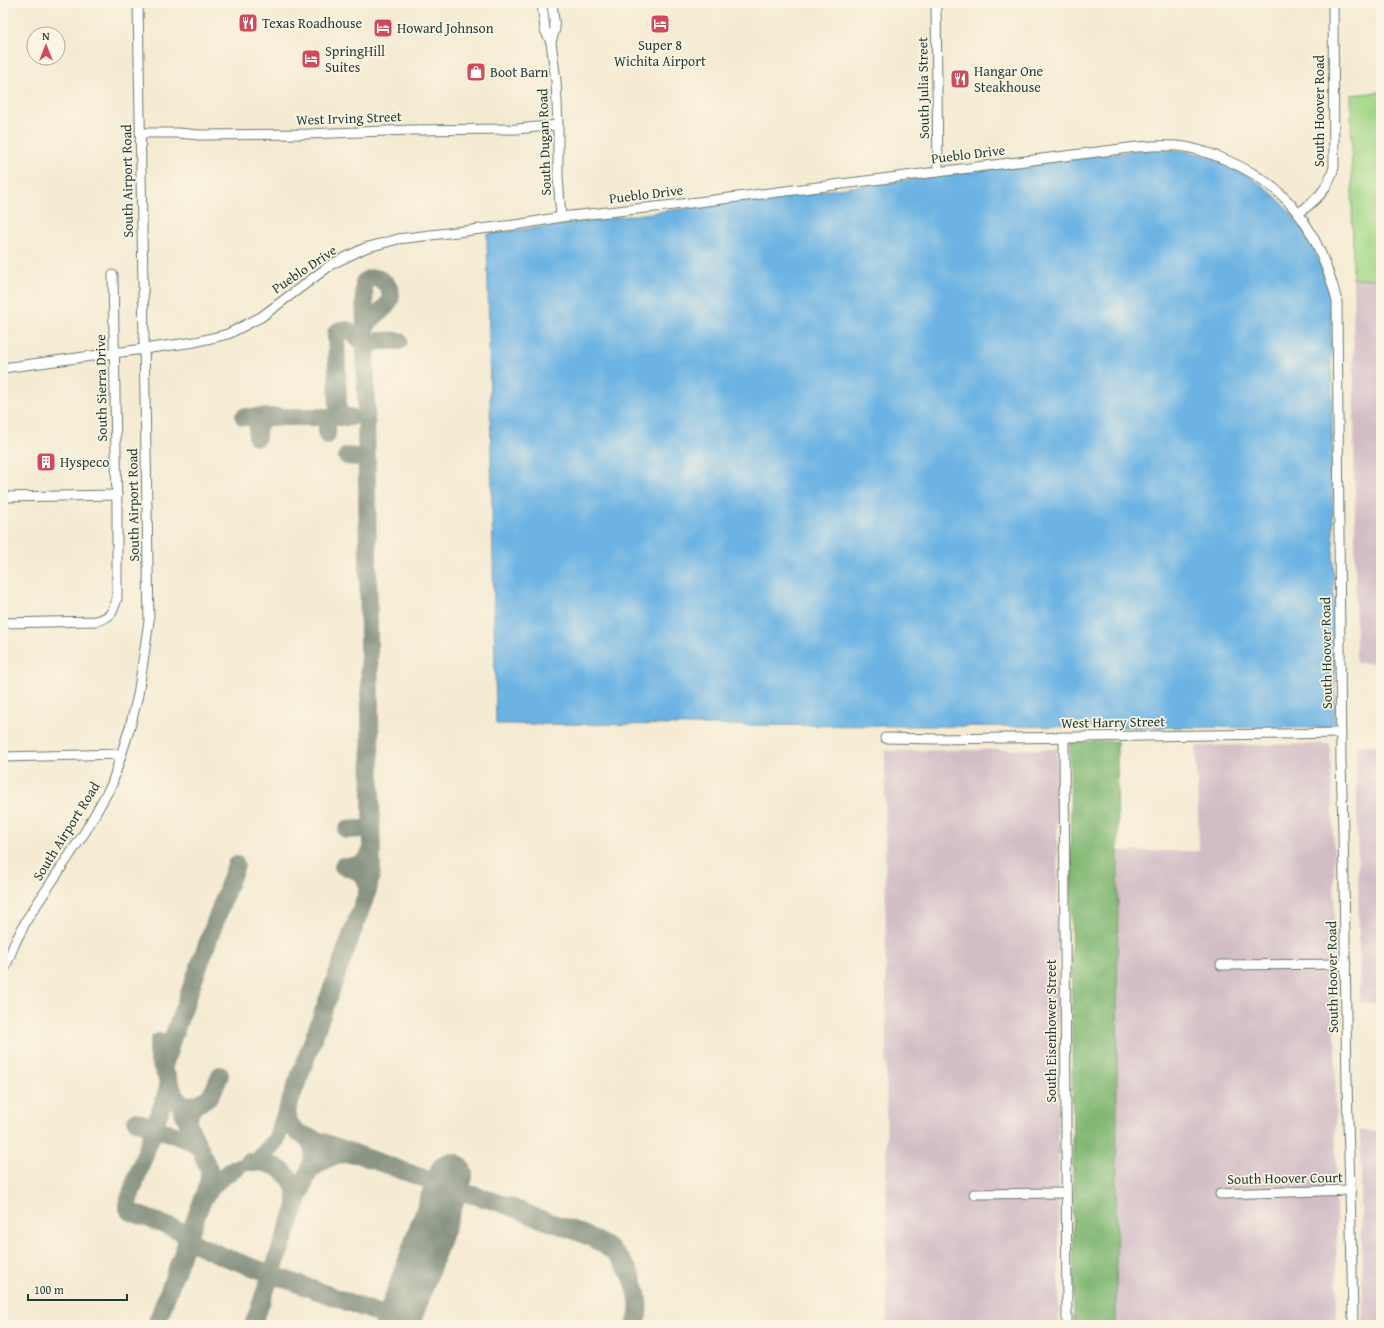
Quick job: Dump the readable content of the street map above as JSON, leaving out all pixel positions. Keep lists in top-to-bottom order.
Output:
{
  "streets": {
    "street": [
      "South Julia Street",
      "South Hoover Road",
      "West Irving Street",
      "South Dugan Road",
      "Pueblo Drive",
      "South Airport Road",
      "South Sierra Drive",
      "West Harry Street",
      "South Eisenhower Street",
      "South Hoover Court"
    ]
  },
  "crossings": [
    ["South Julia Street", "Pueblo Drive"],
    ["South Hoover Road", "Pueblo Drive"],
    ["South Hoover Road", "West Harry Street"],
    ["South Hoover Road", "South Hoover Court"],
    ["West Irving Street", "South Dugan Road"],
    ["West Irving Street", "South Airport Road"],
    ["South Dugan Road", "Pueblo Drive"],
    ["Pueblo Drive", "South Airport Road"],
    ["Pueblo Drive", "South Sierra Drive"],
    ["West Harry Street", "South Eisenhower Street"]
  ],
  "places": {
    "restaurant": ["Texas Roadhouse", "Hangar One Steakhouse"],
    "hotel": ["Super 8 Wichita Airport", "Howard Johnson", "SpringHill Suites"],
    "shop": ["Boot Barn"],
    "building": ["Hyspeco"]
  },
  "scale_bar": "100 m",
  "north": "top"
}
